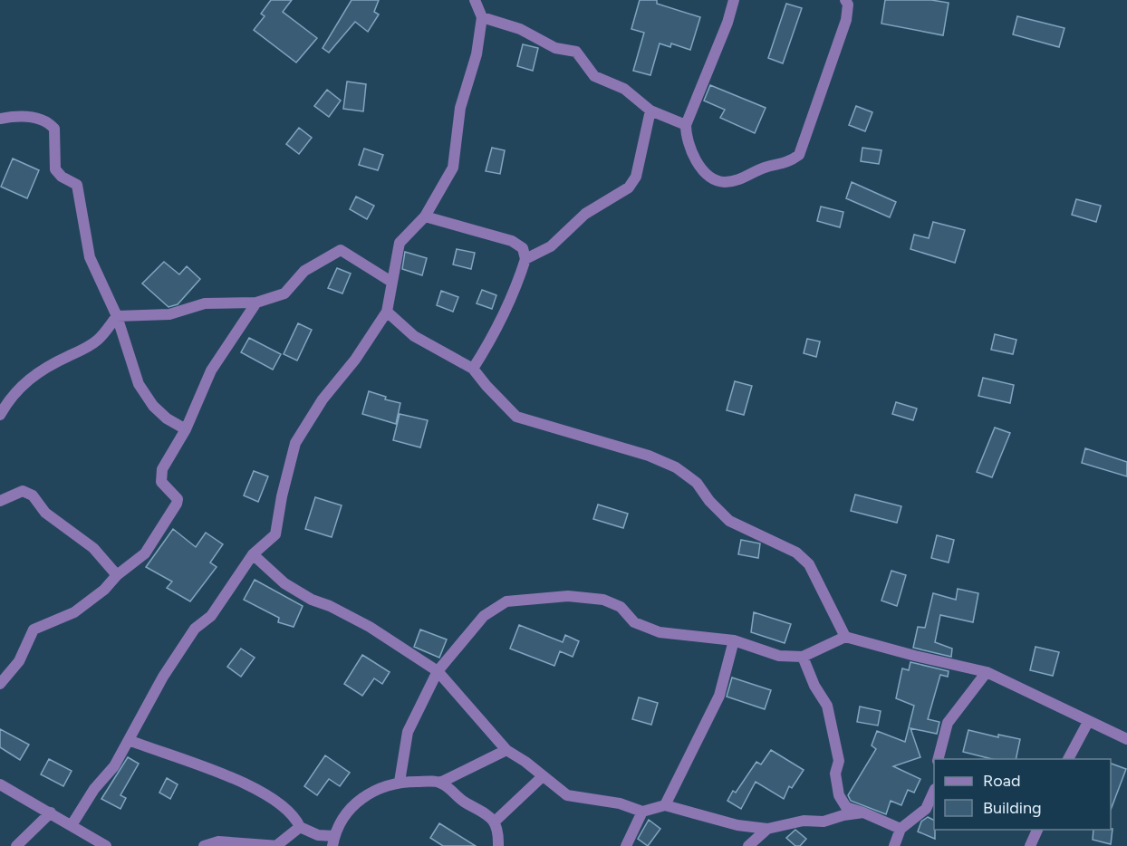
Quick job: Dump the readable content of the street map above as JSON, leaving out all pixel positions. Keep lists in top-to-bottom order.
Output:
{
  "legend": ["Road", "Building"]
}
